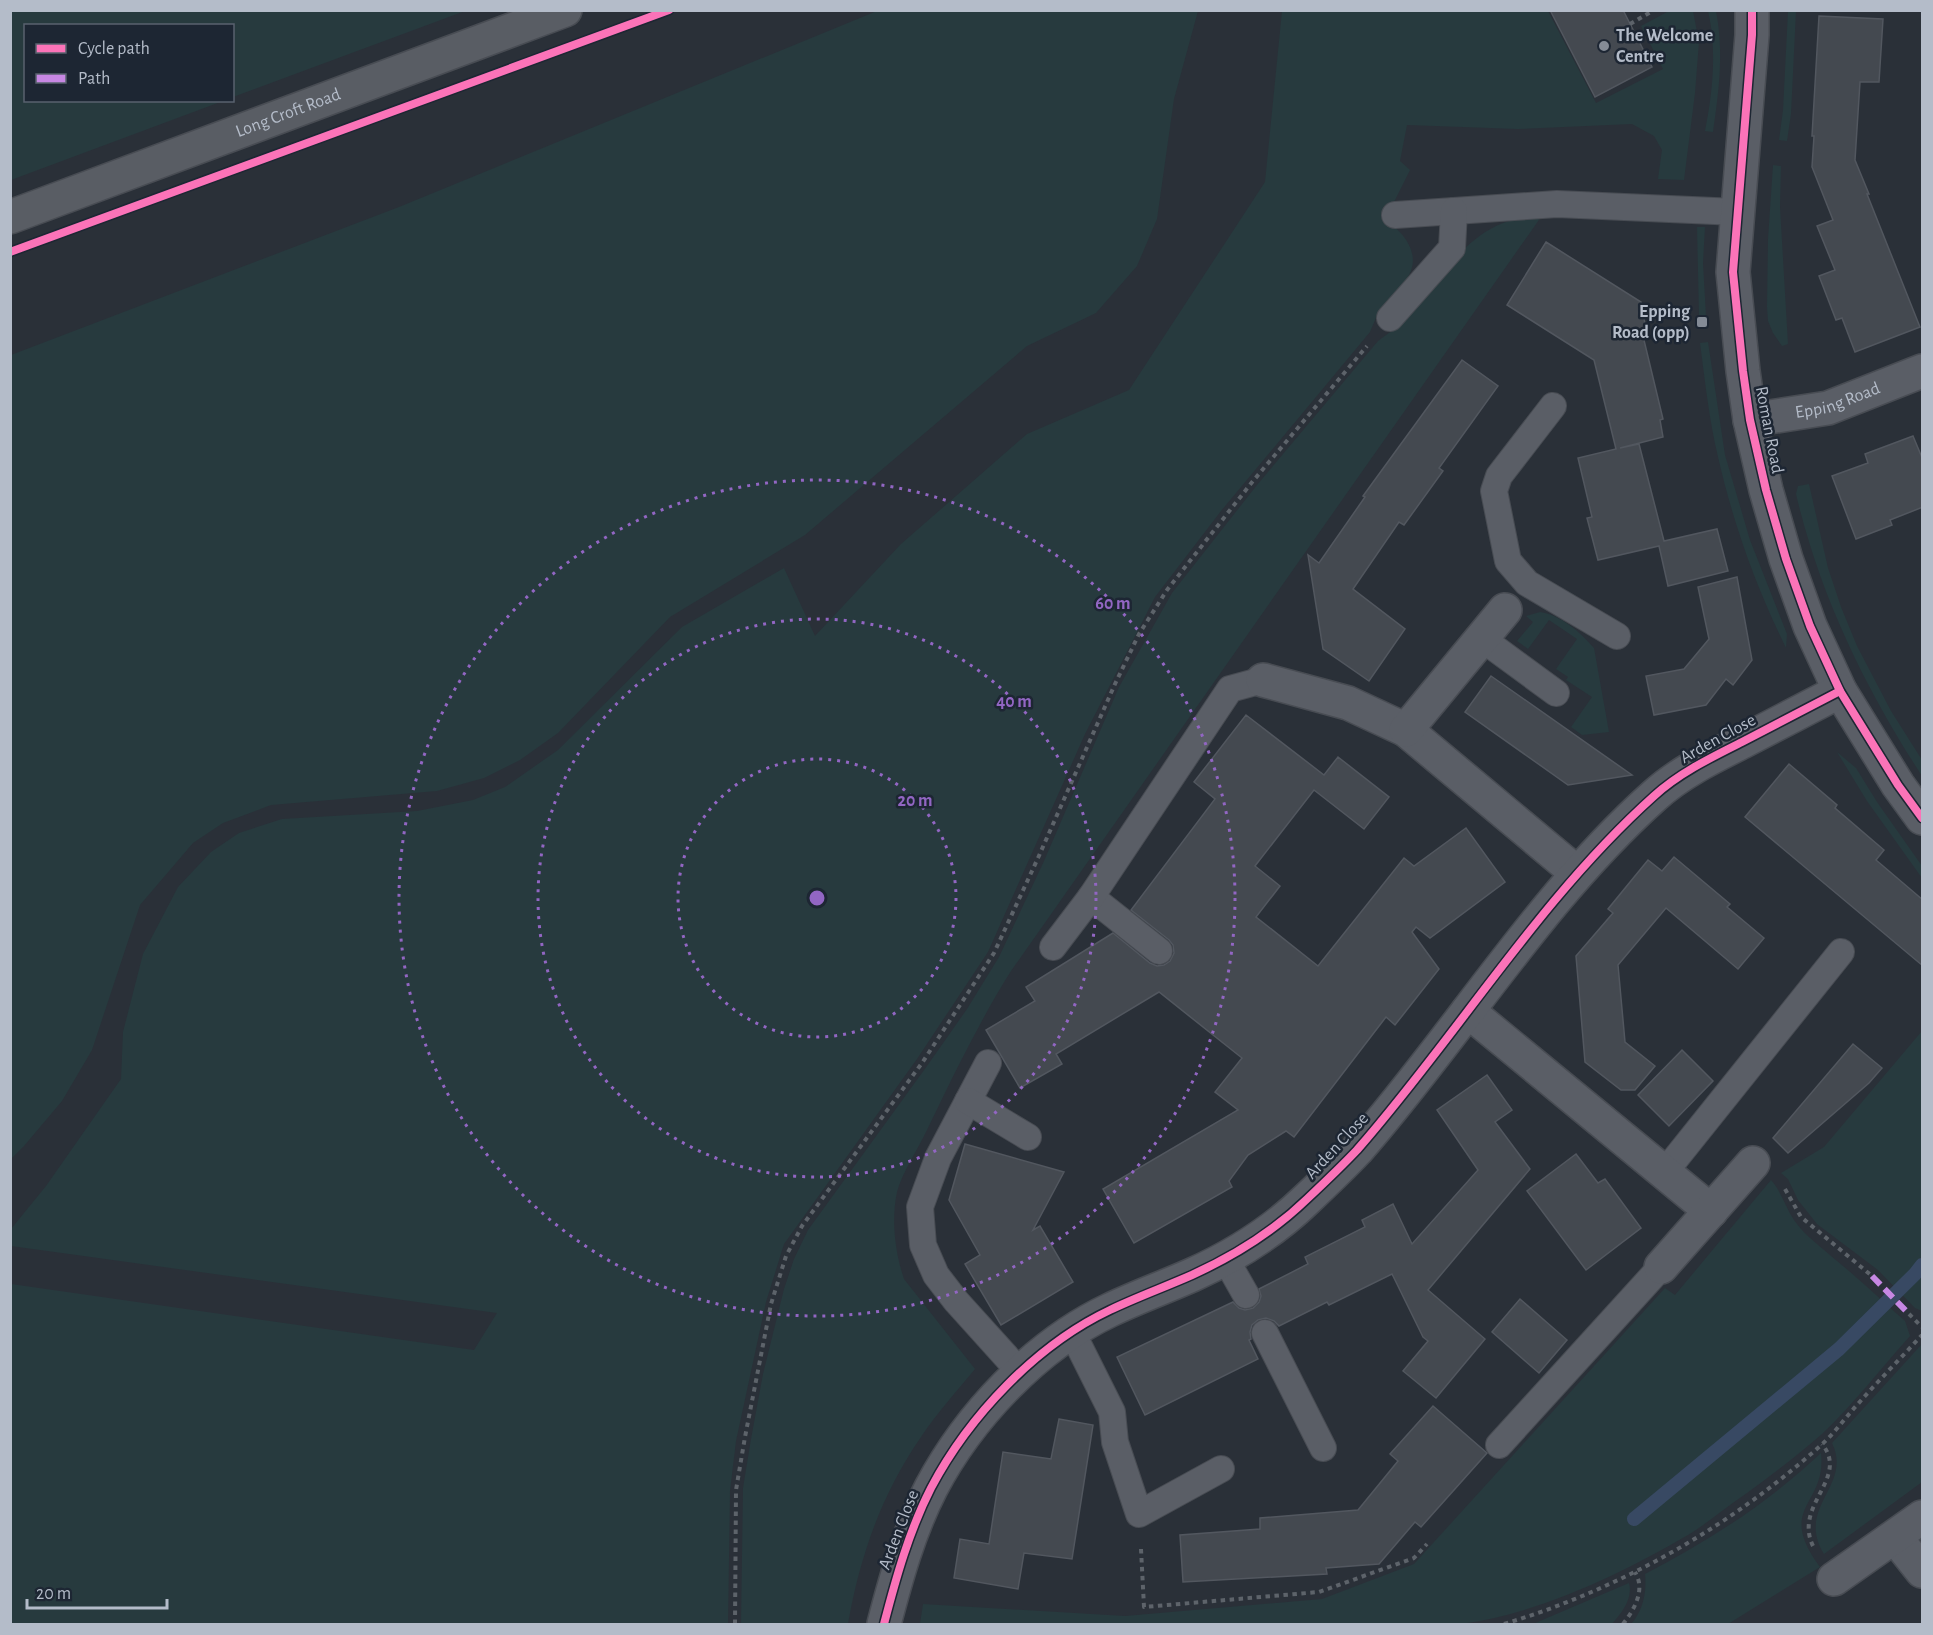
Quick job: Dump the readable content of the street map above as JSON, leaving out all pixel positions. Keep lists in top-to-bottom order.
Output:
{
  "streets": {
    "street": [
      "Long Croft Road",
      "Epping Road",
      "Roman Road",
      "Arden Close"
    ]
  },
  "crossings": [
    ["Epping Road", "Roman Road"],
    ["Roman Road", "Arden Close"]
  ],
  "places": {
    "other": ["The Welcome Centre"],
    "transit": ["Epping Road (opp)"]
  },
  "legend": ["Cycle path", "Path"],
  "scale_bar": "20 m",
  "rings": ["60 m", "40 m", "20 m"]
}
